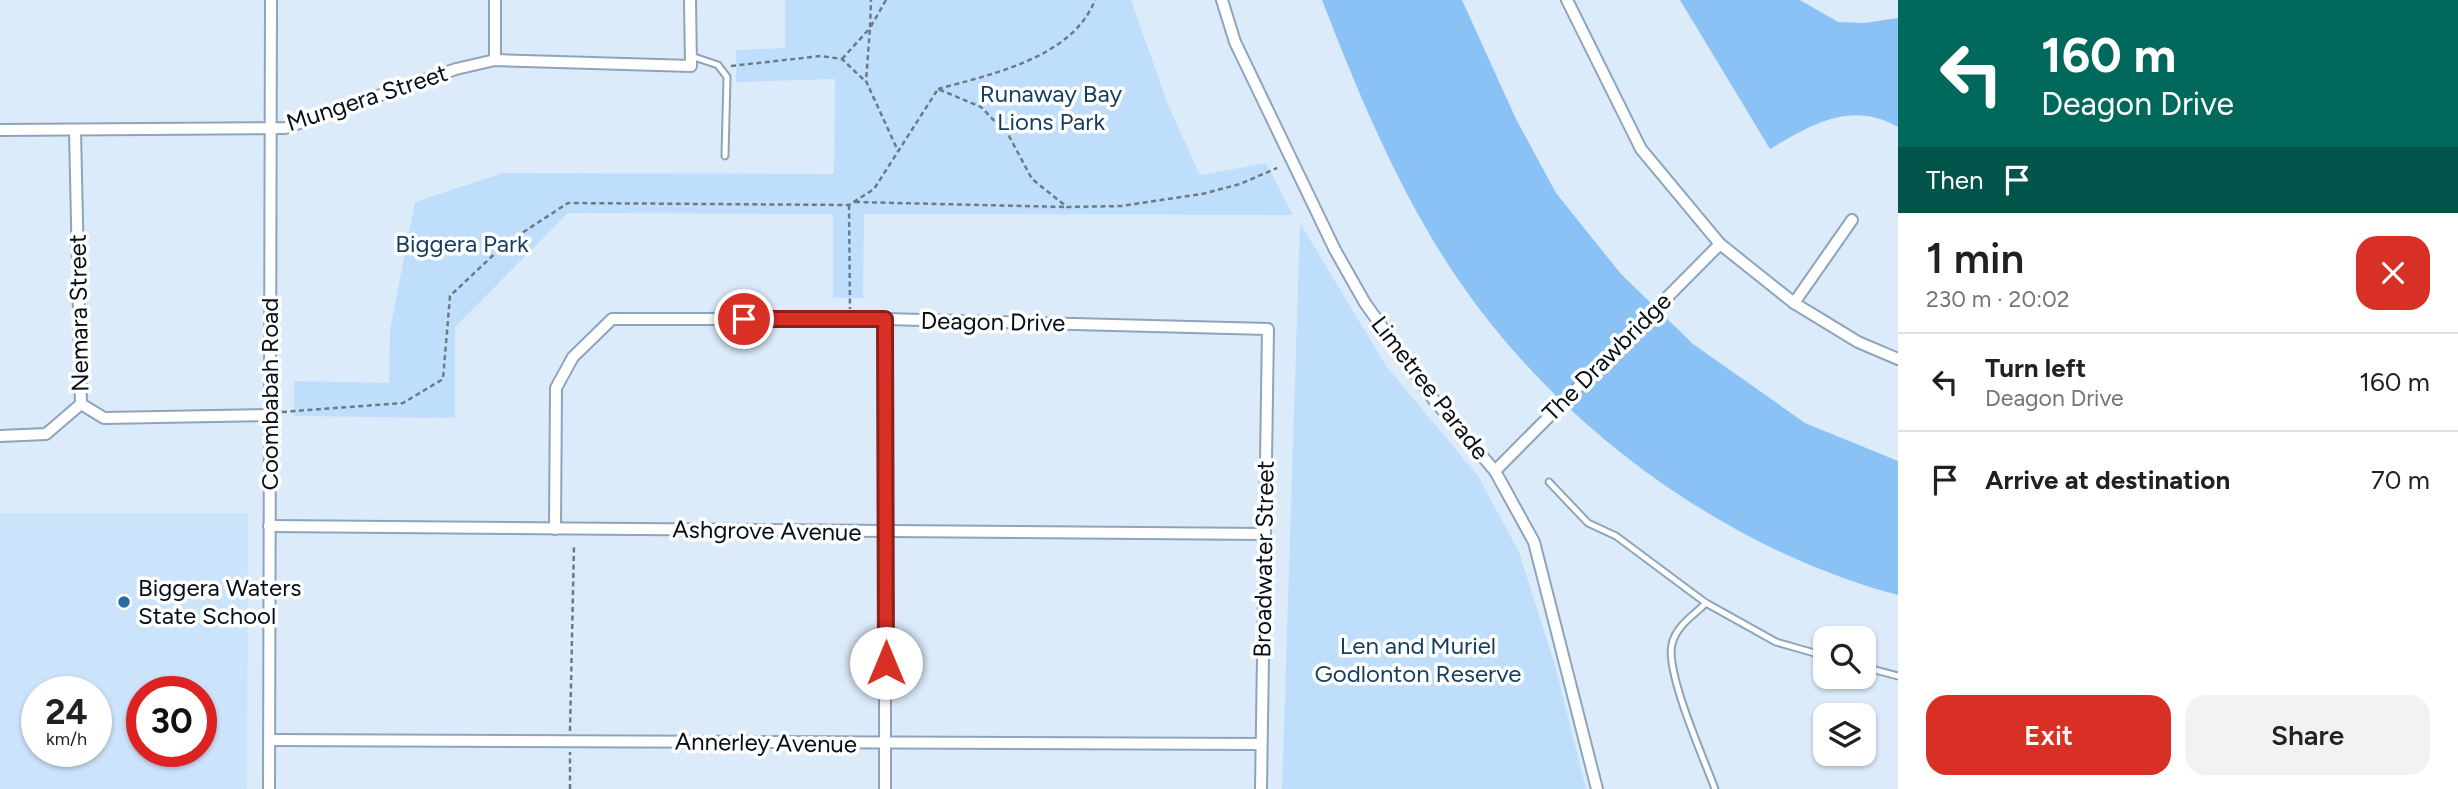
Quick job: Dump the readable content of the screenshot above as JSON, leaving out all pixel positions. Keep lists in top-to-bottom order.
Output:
{
  "streets": {
    "street": [
      "Mungera Street",
      "Nemara Street",
      "Deagon Drive",
      "The Drawbridge",
      "Limetree Parade",
      "Coombabah Road",
      "Ashgrove Avenue",
      "Broadwater Street",
      "Annerley Avenue"
    ]
  },
  "crossings": [
    ["Mungera Street", "Nemara Street"],
    ["Mungera Street", "Coombabah Road"],
    ["Deagon Drive", "Ashgrove Avenue"],
    ["Deagon Drive", "Broadwater Street"],
    ["The Drawbridge", "Limetree Parade"],
    ["Coombabah Road", "Ashgrove Avenue"],
    ["Coombabah Road", "Annerley Avenue"],
    ["Ashgrove Avenue", "Broadwater Street"],
    ["Broadwater Street", "Annerley Avenue"]
  ],
  "parks": ["Runaway Bay Lions Park", "Biggera Park", "Len and Muriel Godlonton Reserve"],
  "places": ["Biggera Waters State School"],
  "page": {
    "turn": ["160 m", "Deagon Drive"],
    "then": "Then",
    "heading": ["1 min", "230 m · 20:02"],
    "list": [
      {
        "name": "Turn left",
        "note": "Deagon Drive",
        "value": "160 m"
      },
      {
        "name": "Arrive at destination",
        "value": "70 m"
      }
    ],
    "speed": "24 km/h",
    "limit": "30",
    "buttons": ["Exit", "Share"]
  }
}
